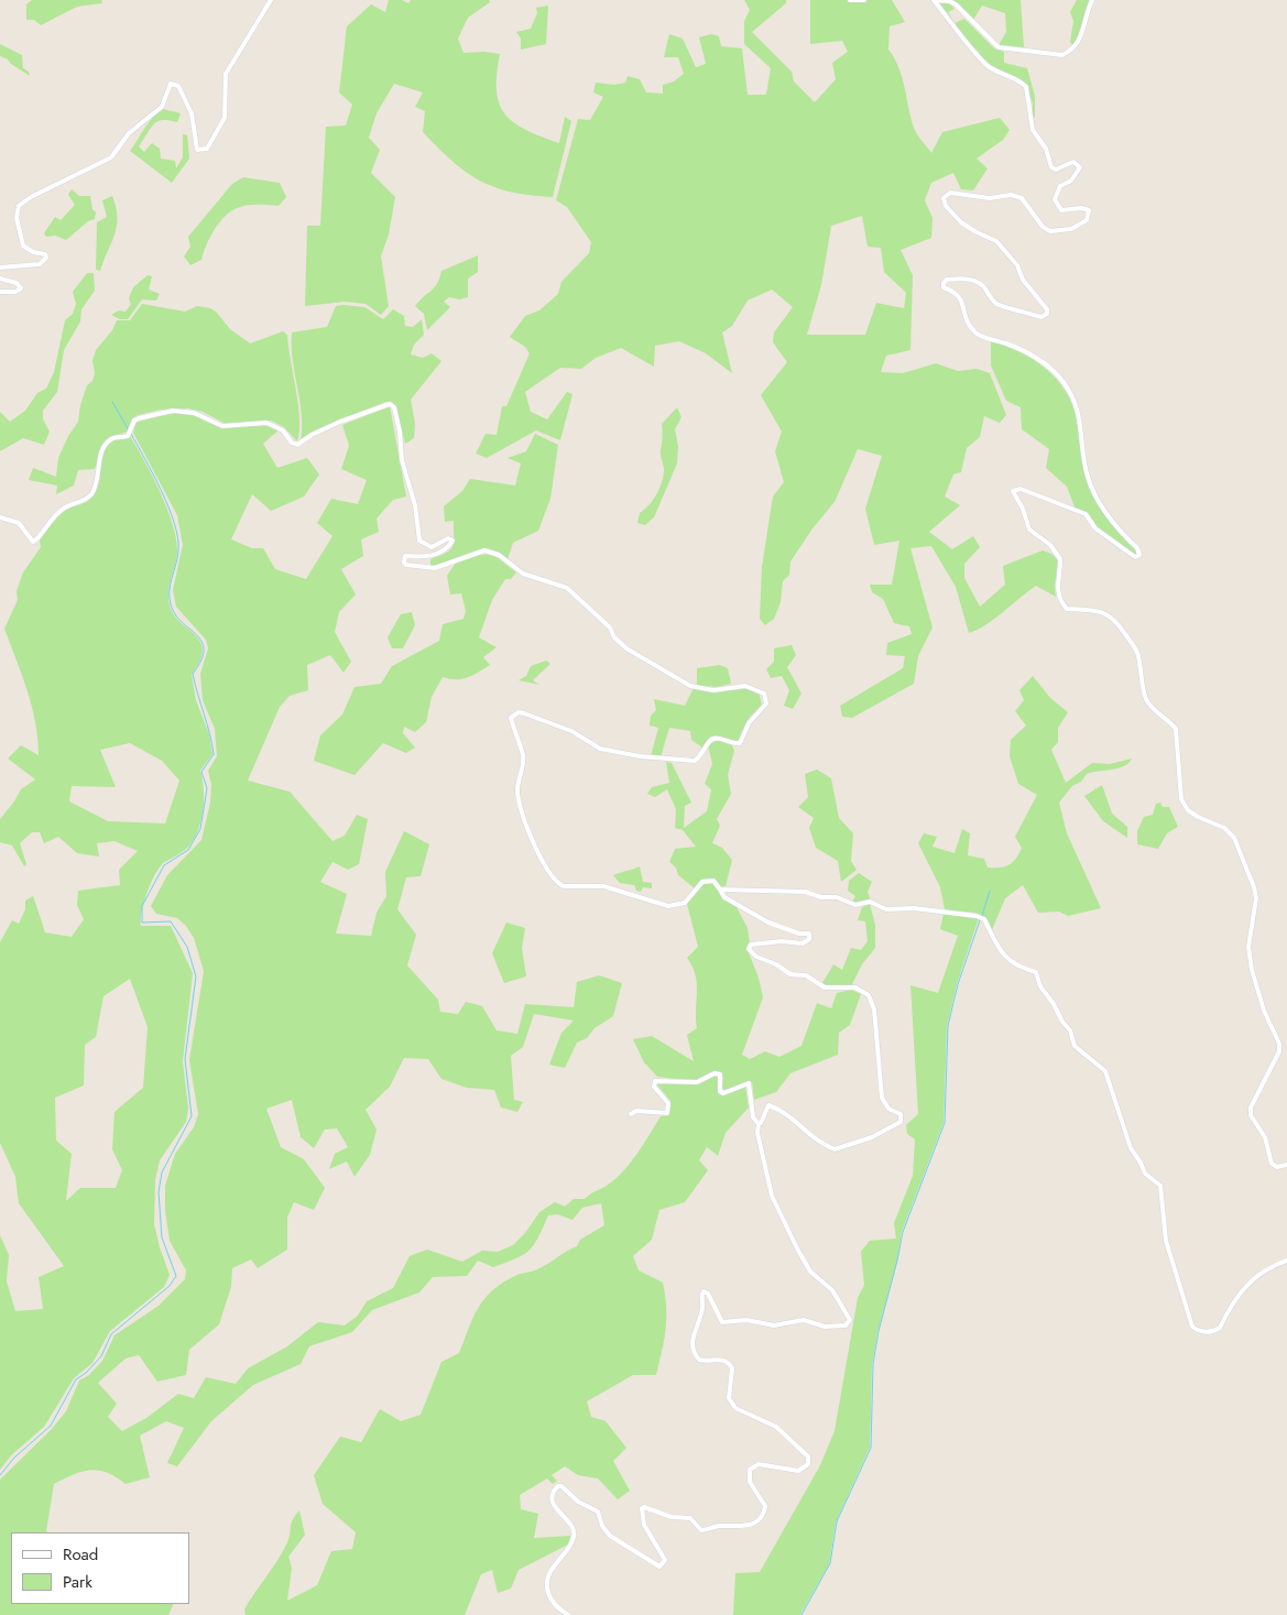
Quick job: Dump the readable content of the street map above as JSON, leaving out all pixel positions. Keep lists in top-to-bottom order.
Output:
{
  "legend": ["Road", "Park"]
}
